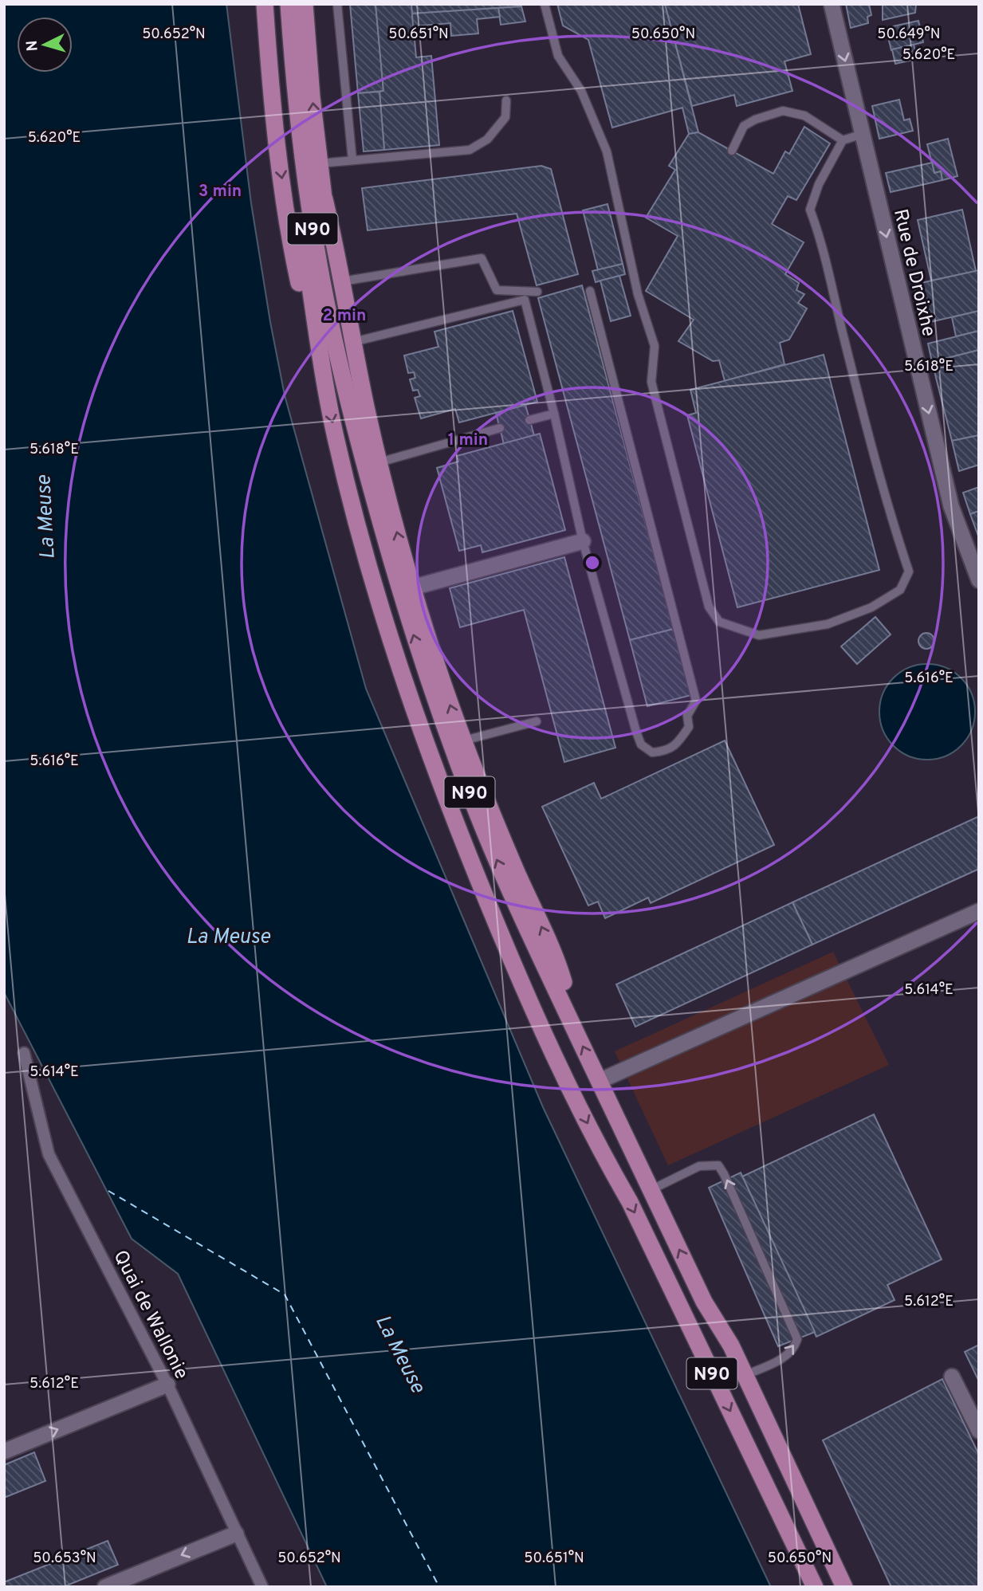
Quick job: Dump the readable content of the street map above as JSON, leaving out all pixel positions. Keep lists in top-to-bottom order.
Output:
{
  "streets": {
    "main road": ["N90"],
    "street": ["Rue de Droixhe", "Quai de Wallonie"]
  },
  "one_way": ["Rue de Droixhe"],
  "water": ["La Meuse"],
  "north": "left",
  "coordinates": [
    "50.652°N",
    "50.651°N",
    "50.650°N",
    "50.649°N",
    "5.620°E",
    "5.618°E",
    "5.616°E",
    "5.614°E",
    "5.612°E",
    "50.653°N"
  ],
  "rings": ["3 min", "2 min", "1 min"]
}
